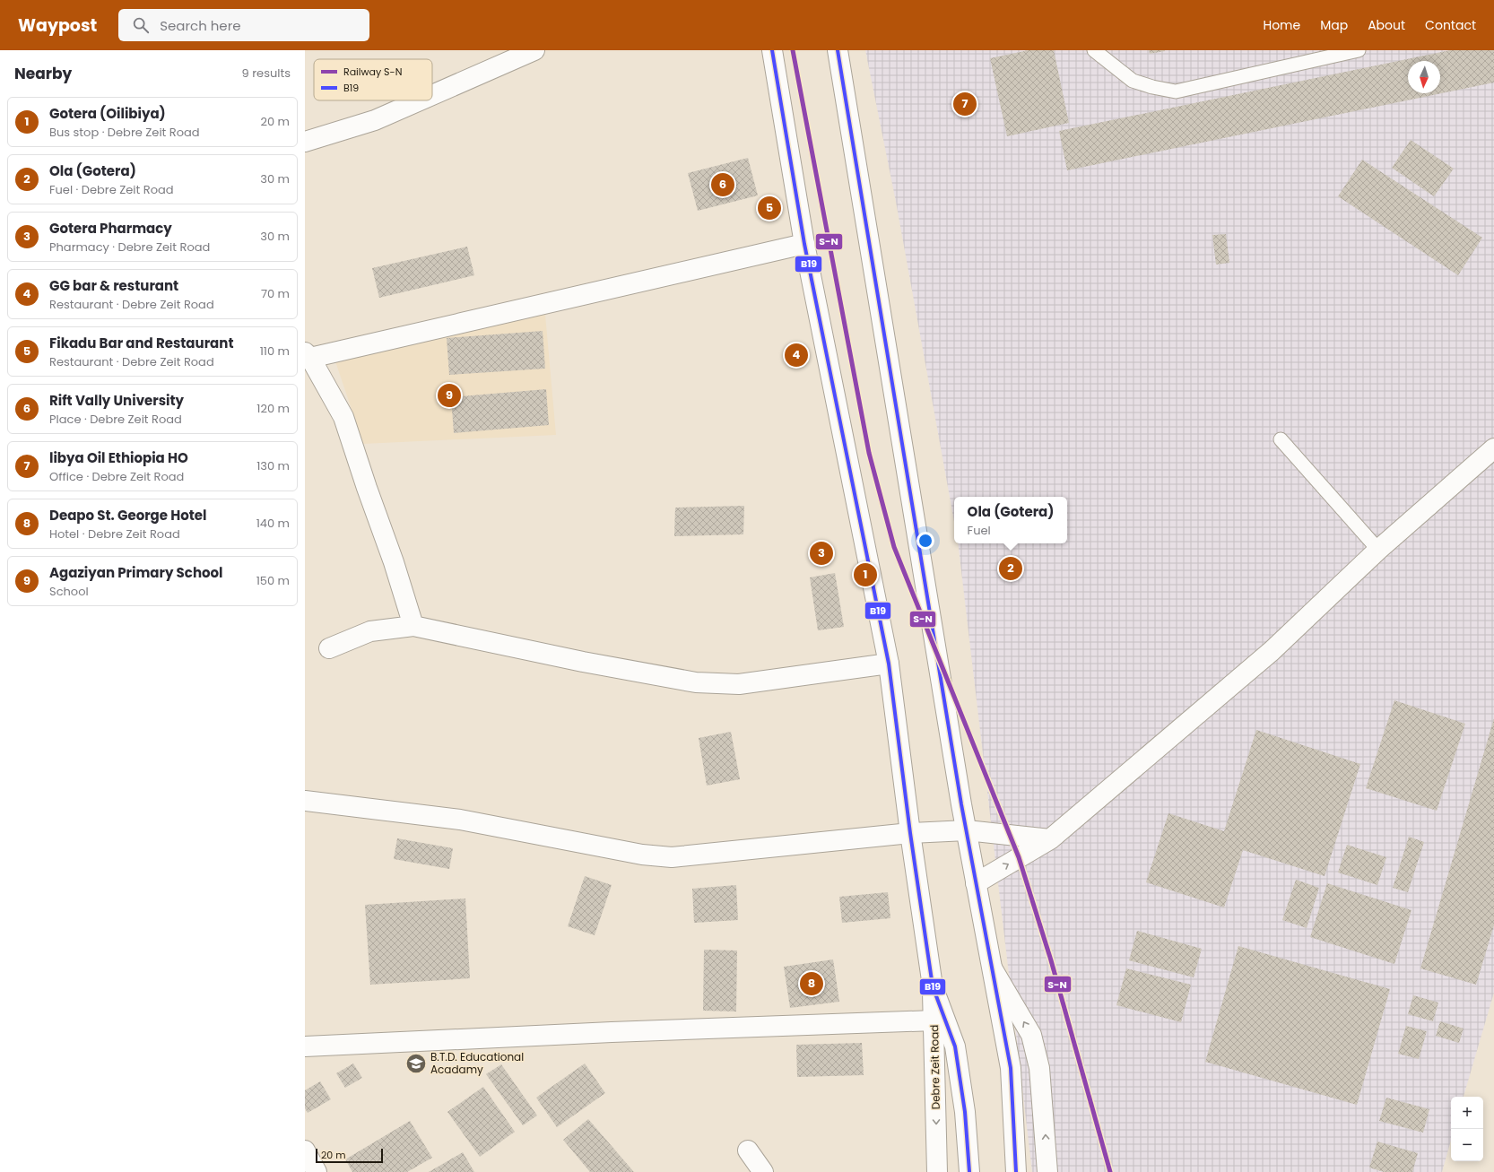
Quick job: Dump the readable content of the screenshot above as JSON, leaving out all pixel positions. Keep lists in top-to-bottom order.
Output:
{
  "streets": {
    "street": ["Debre Zeit Road"]
  },
  "places": {
    "school or university": ["B.T.D. Educational Acadamy"]
  },
  "lines": ["rail line S-N", "transit line B19"],
  "legend": ["Railway S-N", "B19"],
  "scale_bar": "20 m",
  "north": "bottom",
  "page": {
    "header": "Waypost",
    "search": "Search here",
    "nav": [
      "Home",
      "Map",
      "About",
      "Contact"
    ],
    "heading": ["Nearby", "9 results"],
    "pins": [
      "7",
      "6",
      "5",
      "4",
      "9",
      "3",
      "2",
      "1",
      "8"
    ],
    "list": [
      {
        "mark": "1",
        "name": "Gotera (Oilibiya)",
        "note": "Bus stop · Debre Zeit Road",
        "value": "20 m"
      },
      {
        "mark": "2",
        "name": "Ola (Gotera)",
        "note": "Fuel · Debre Zeit Road",
        "value": "30 m"
      },
      {
        "mark": "3",
        "name": "Gotera Pharmacy",
        "note": "Pharmacy · Debre Zeit Road",
        "value": "30 m"
      },
      {
        "mark": "4",
        "name": "GG bar & resturant",
        "note": "Restaurant · Debre Zeit Road",
        "value": "70 m"
      },
      {
        "mark": "5",
        "name": "Fikadu Bar and Restaurant",
        "note": "Restaurant · Debre Zeit Road",
        "value": "110 m"
      },
      {
        "mark": "6",
        "name": "Rift Vally University",
        "note": "Place · Debre Zeit Road",
        "value": "120 m"
      },
      {
        "mark": "7",
        "name": "libya Oil Ethiopia HO",
        "note": "Office · Debre Zeit Road",
        "value": "130 m"
      },
      {
        "mark": "8",
        "name": "Deapo St. George Hotel",
        "note": "Hotel · Debre Zeit Road",
        "value": "140 m"
      },
      {
        "mark": "9",
        "name": "Agaziyan Primary School",
        "note": "School",
        "value": "150 m"
      }
    ],
    "popup": ["Ola (Gotera)", "Fuel"],
    "map_buttons": ["+", "−"],
    "scale": "20 m"
  }
}
